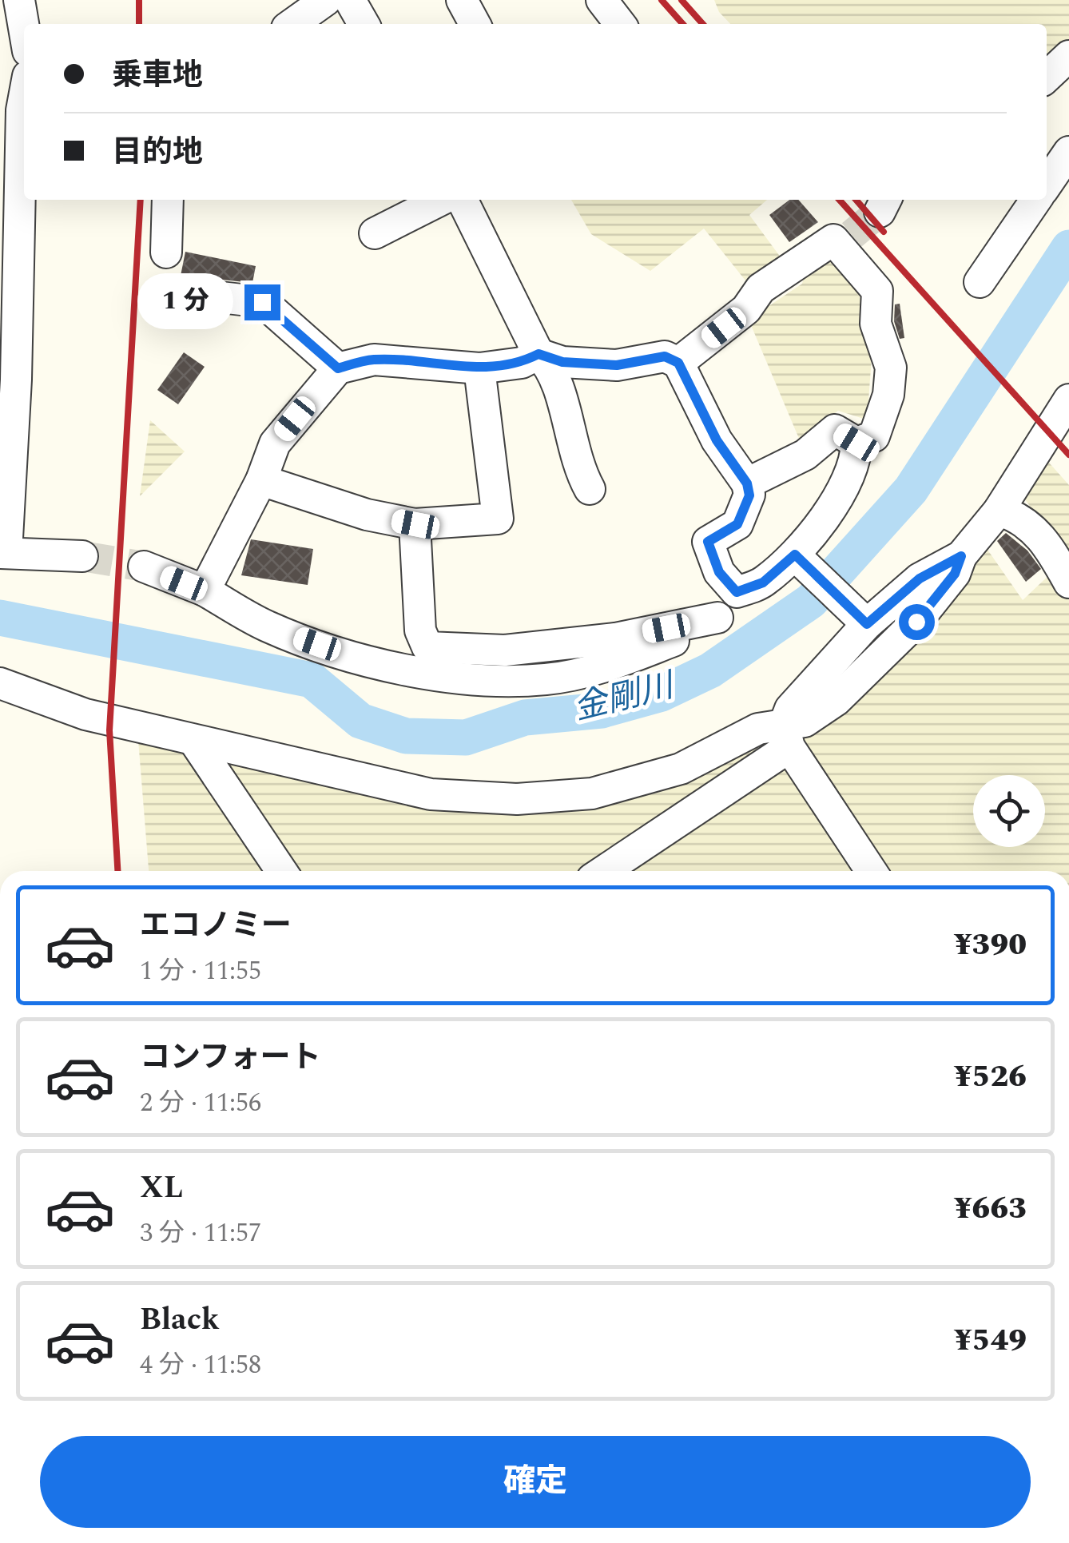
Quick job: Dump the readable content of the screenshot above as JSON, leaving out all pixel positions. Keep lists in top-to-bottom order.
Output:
{
  "water": ["金剛川"],
  "page": {
    "banner": ["乗車地", "目的地"],
    "bubble": "1 分",
    "list": [
      {
        "name": "エコノミー",
        "note": "1 分 · 11:55",
        "value": "¥390"
      },
      {
        "name": "コンフォート",
        "note": "2 分 · 11:56",
        "value": "¥526"
      },
      {
        "name": "XL",
        "note": "3 分 · 11:57",
        "value": "¥663"
      },
      {
        "name": "Black",
        "note": "4 分 · 11:58",
        "value": "¥549"
      }
    ],
    "buttons": "確定"
  }
}
